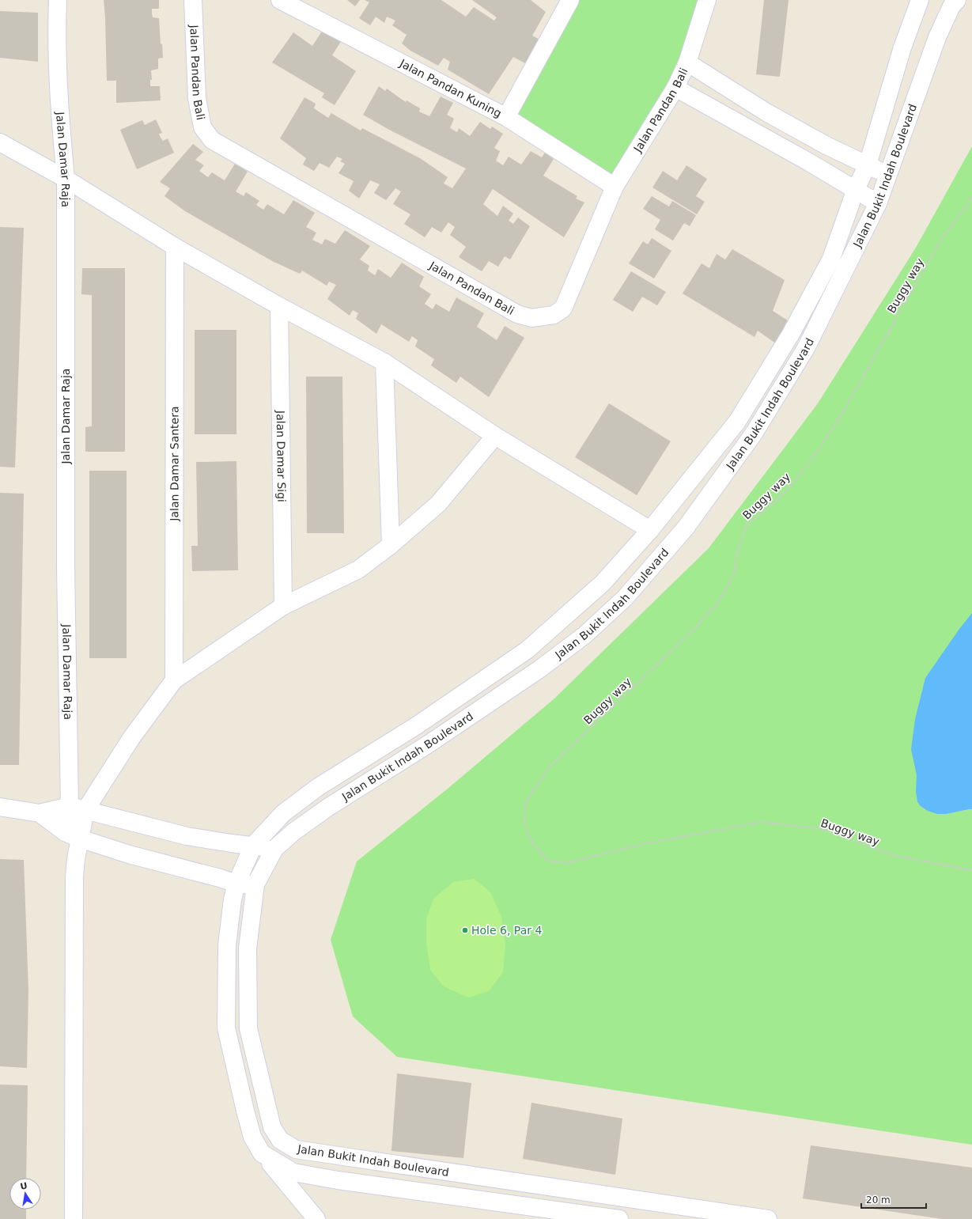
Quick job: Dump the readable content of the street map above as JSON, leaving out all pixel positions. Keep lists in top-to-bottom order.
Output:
{
  "streets": {
    "street": [
      "Jalan Pandan Bali",
      "Jalan Pandan Kuning",
      "Jalan Damar Raja",
      "Jalan Bukit Indah Boulevard",
      "Jalan Damar Sigi",
      "Jalan Damar Santera"
    ],
    "path": ["Buggy way"]
  },
  "crossings": [
    ["Jalan Pandan Bali", "Jalan Pandan Kuning"]
  ],
  "places": ["Hole 6, Par 4"],
  "scale_bar": "20 m",
  "north": "top"
}
